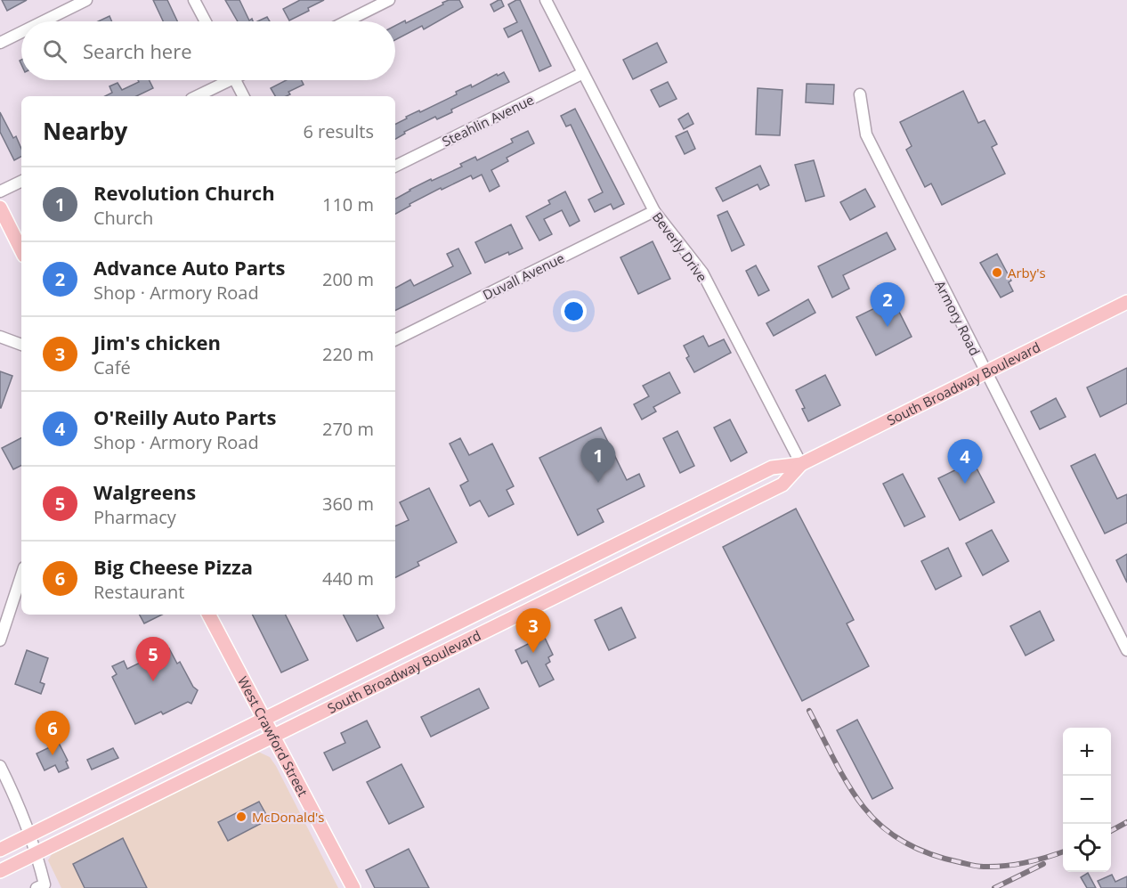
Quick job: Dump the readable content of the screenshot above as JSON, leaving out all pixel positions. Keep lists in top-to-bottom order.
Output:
{
  "streets": {
    "main road": ["South Broadway Boulevard", "West Crawford Street"],
    "street": [
      "Steahlin Avenue",
      "Beverly Drive",
      "Duvall Avenue",
      "Armory Road"
    ]
  },
  "crossings": [
    ["Steahlin Avenue", "Beverly Drive"],
    ["Beverly Drive", "Duvall Avenue"],
    ["Beverly Drive", "South Broadway Boulevard"],
    ["Armory Road", "South Broadway Boulevard"],
    ["South Broadway Boulevard", "West Crawford Street"]
  ],
  "places": ["Arby's", "McDonald's"],
  "page": {
    "search": "Search here",
    "heading": ["Nearby", "6 results"],
    "list": [
      {
        "mark": "1",
        "name": "Revolution Church",
        "note": "Church",
        "value": "110 m"
      },
      {
        "mark": "2",
        "name": "Advance Auto Parts",
        "note": "Shop · Armory Road",
        "value": "200 m"
      },
      {
        "mark": "3",
        "name": "Jim's chicken",
        "note": "Café",
        "value": "220 m"
      },
      {
        "mark": "4",
        "name": "O'Reilly Auto Parts",
        "note": "Shop · Armory Road",
        "value": "270 m"
      },
      {
        "mark": "5",
        "name": "Walgreens",
        "note": "Pharmacy",
        "value": "360 m"
      },
      {
        "mark": "6",
        "name": "Big Cheese Pizza",
        "note": "Restaurant",
        "value": "440 m"
      }
    ],
    "pins": [
      "2",
      "1",
      "4",
      "3",
      "5",
      "6"
    ],
    "map_buttons": ["+", "−"]
  }
}
